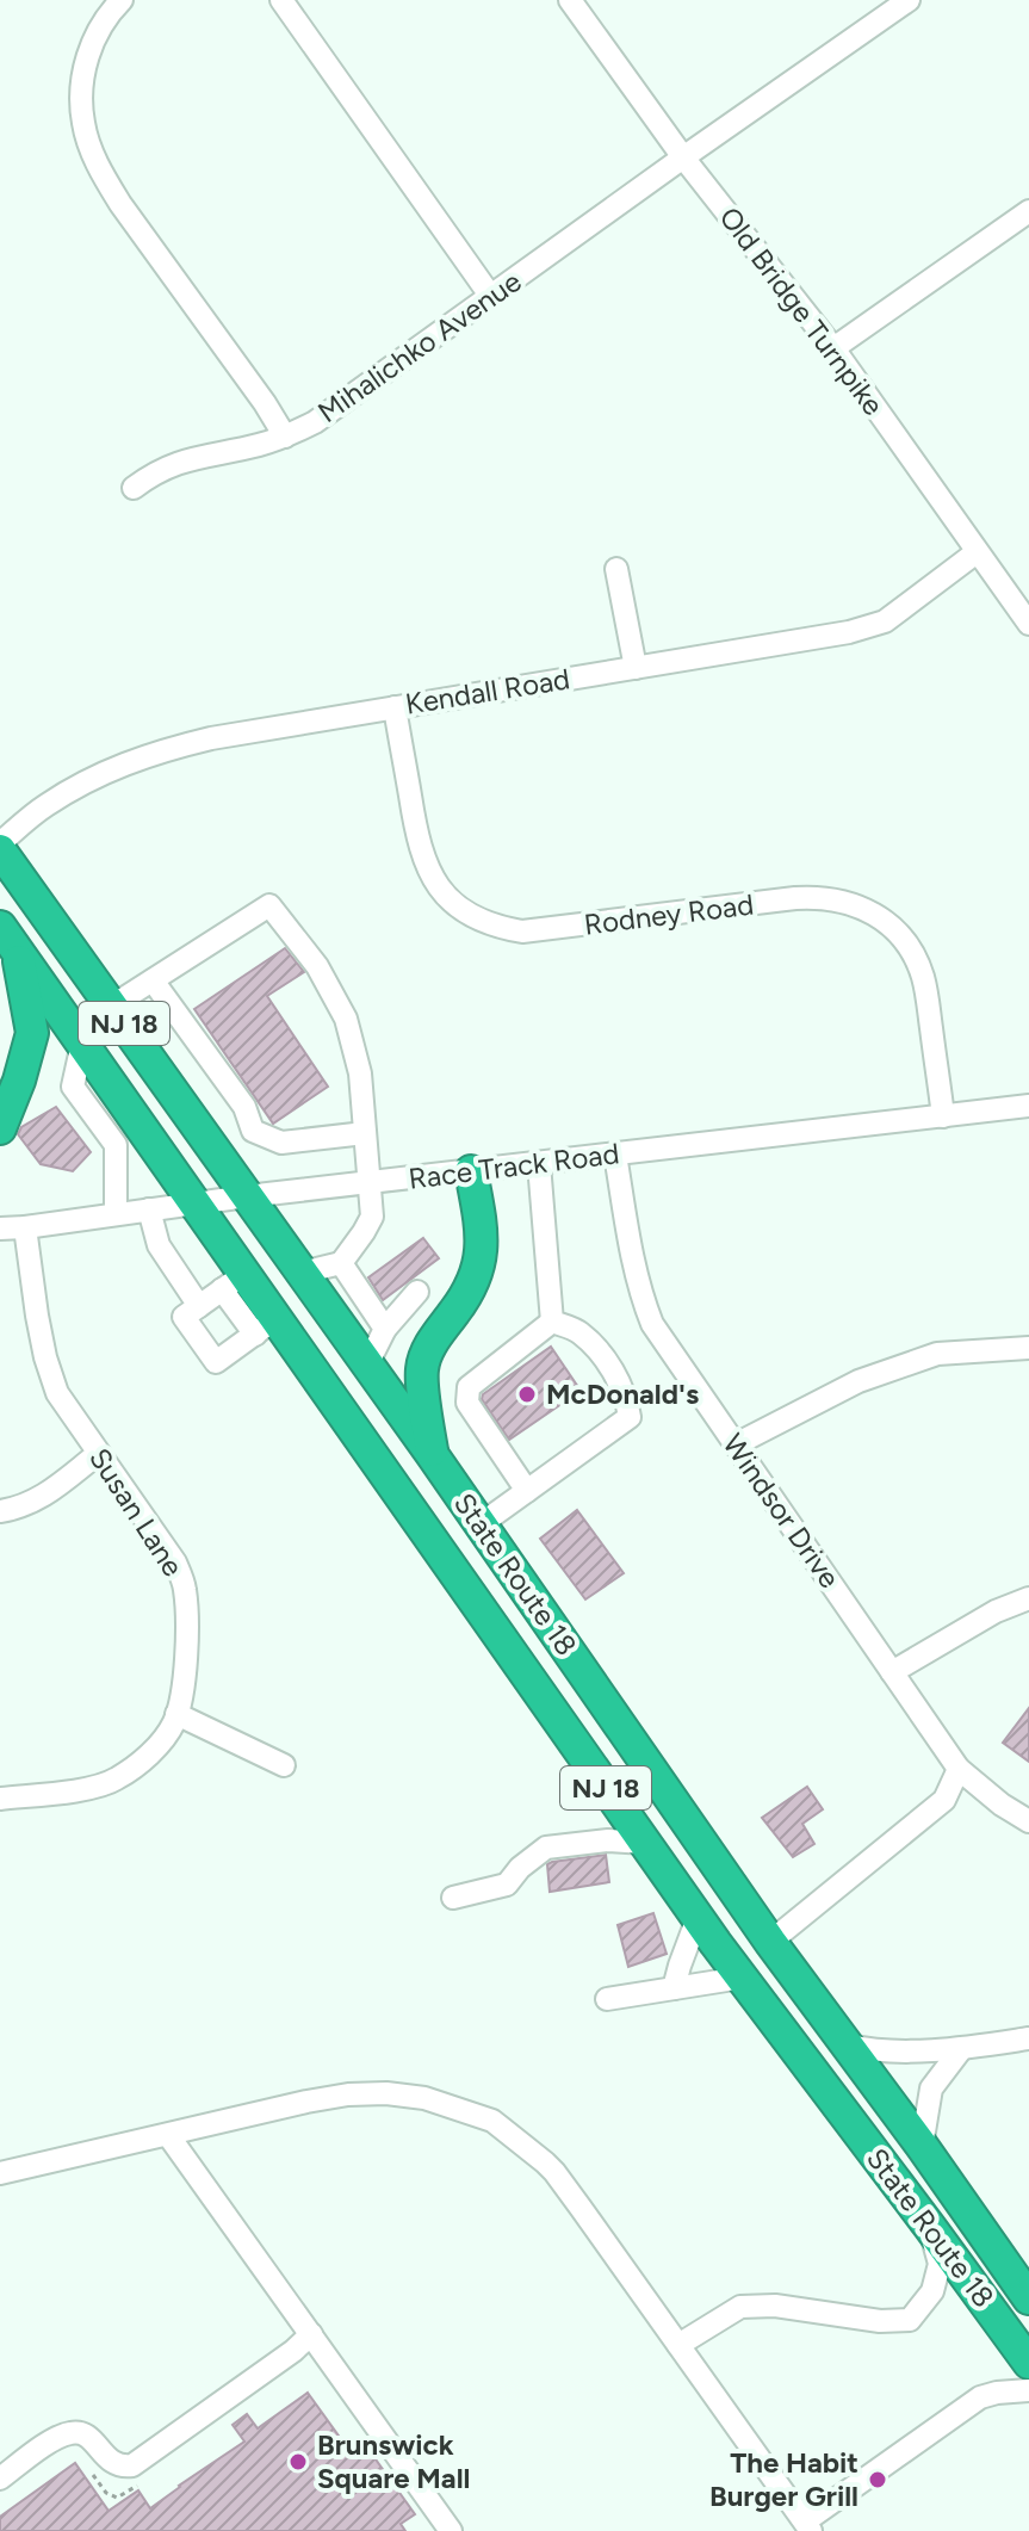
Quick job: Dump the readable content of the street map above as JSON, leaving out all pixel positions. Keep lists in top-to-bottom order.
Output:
{
  "streets": {
    "highway": ["NJ 18", "State Route 18"],
    "street": [
      "Old Bridge Turnpike",
      "Mihalichko Avenue",
      "Kendall Road",
      "Rodney Road",
      "Race Track Road",
      "Windsor Drive",
      "Susan Lane"
    ]
  },
  "crossings": [
    ["Old Bridge Turnpike", "Mihalichko Avenue"],
    ["Old Bridge Turnpike", "Kendall Road"],
    ["Kendall Road", "Rodney Road"],
    ["Rodney Road", "Race Track Road"],
    ["Race Track Road", "Windsor Drive"],
    ["Race Track Road", "Susan Lane"],
    ["Race Track Road", "State Route 18"]
  ],
  "places": ["McDonald's", "Brunswick Square Mall", "The Habit Burger Grill"]
}
